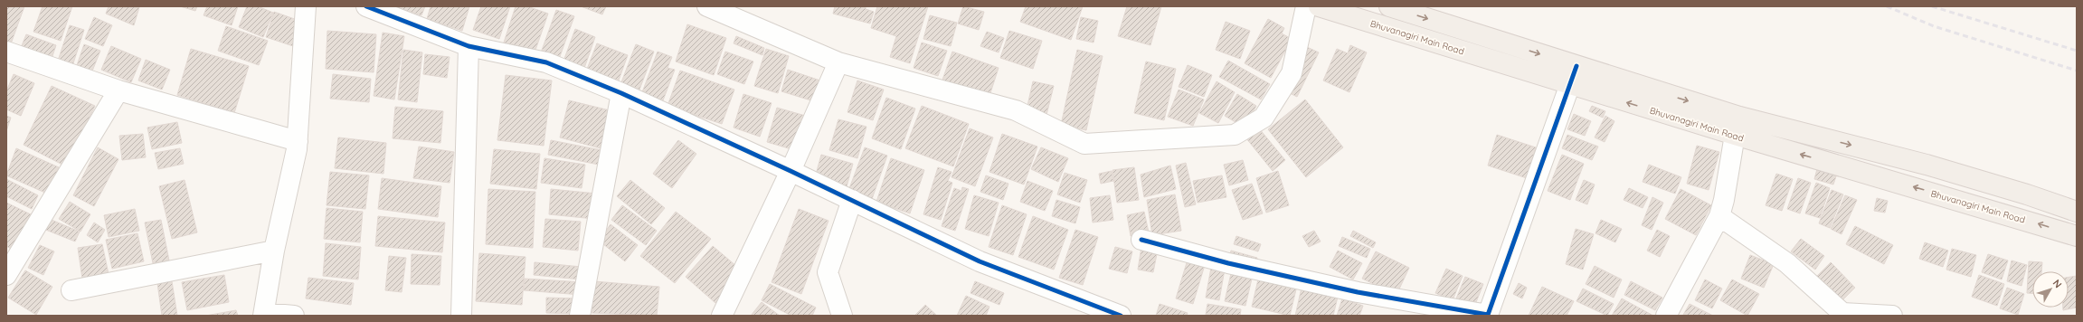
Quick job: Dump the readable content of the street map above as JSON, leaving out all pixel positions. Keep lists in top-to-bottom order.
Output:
{
  "streets": {
    "main road": ["Bhuvanagiri Main Road"]
  },
  "north": "top right"
}
